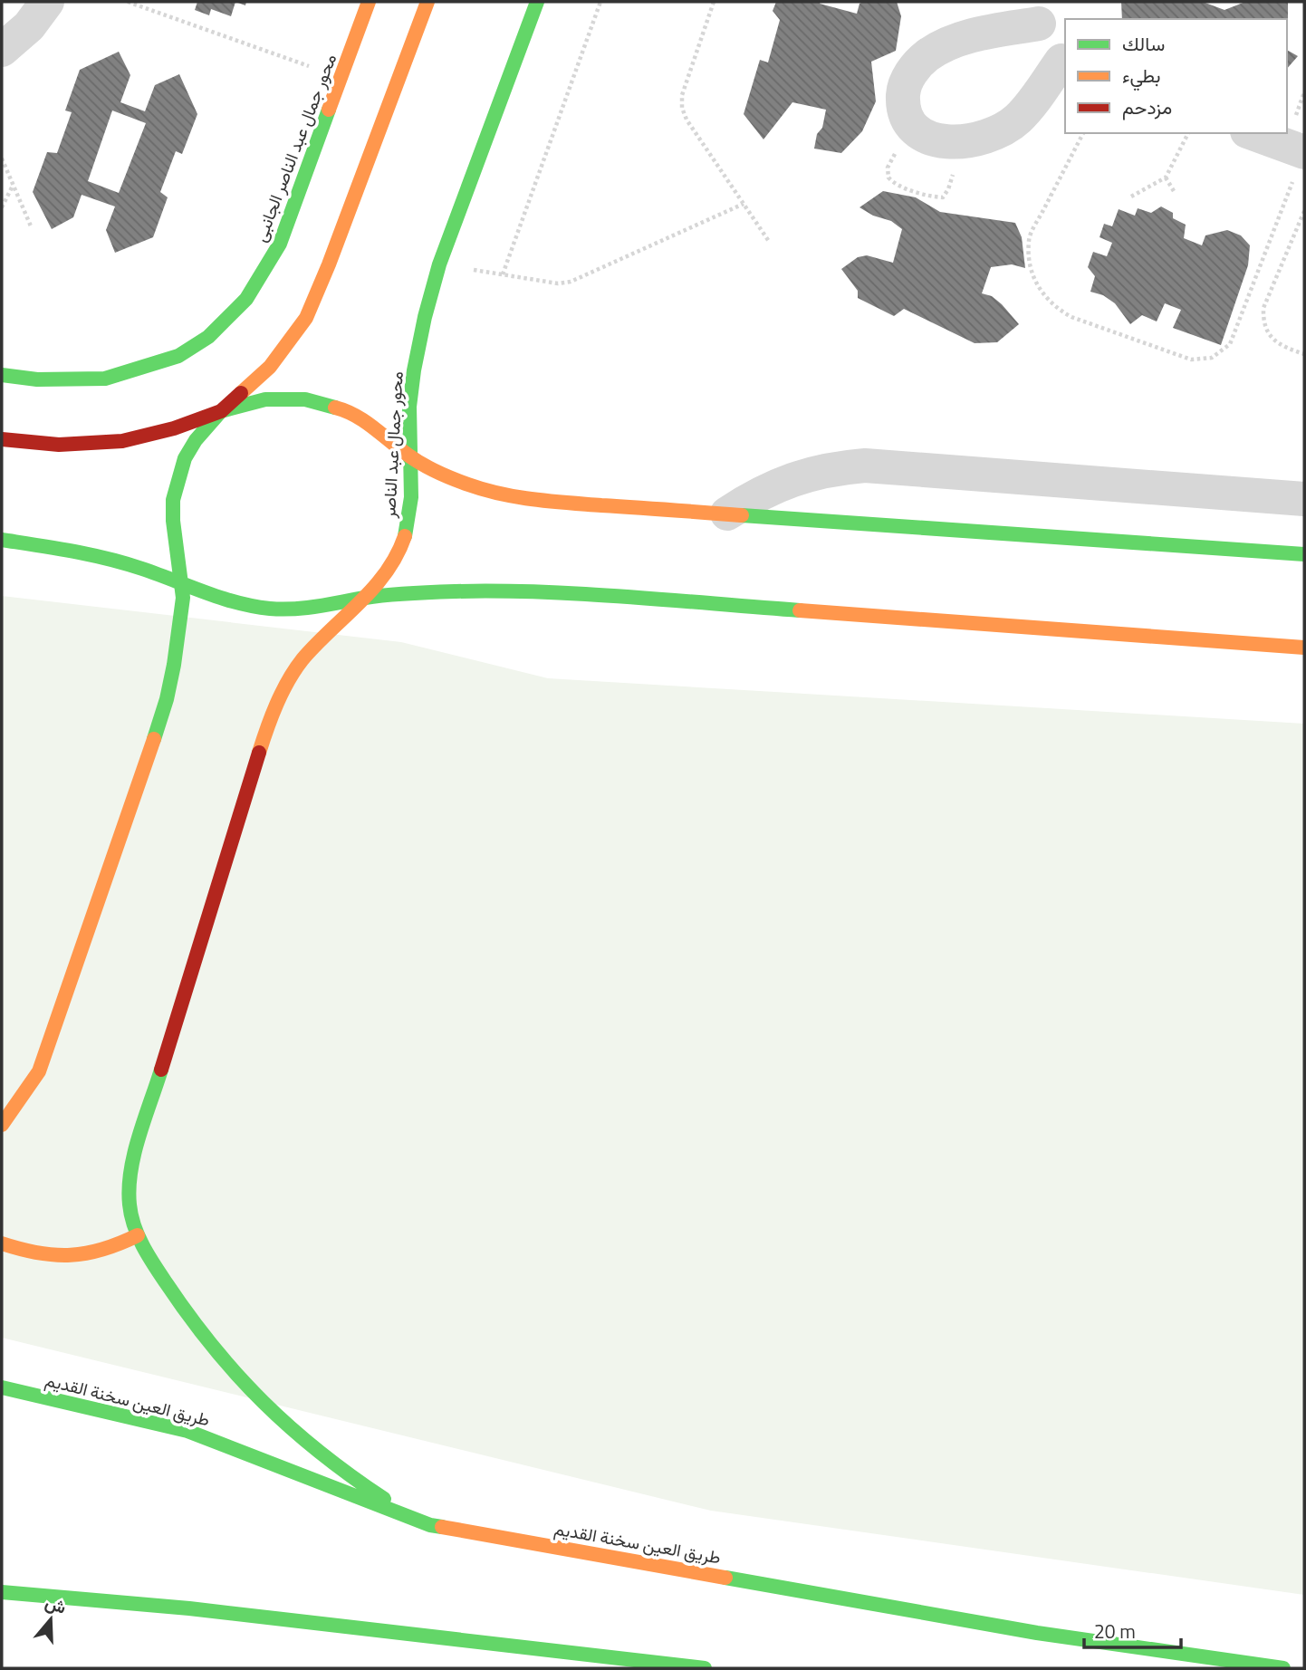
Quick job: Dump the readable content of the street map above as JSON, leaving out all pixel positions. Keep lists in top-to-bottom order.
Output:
{
  "streets": {
    "main road": ["محور جمال عبد الناصر الجانبى", "محور جمال عبد الناصر", "طريق العين سخنة القديم"]
  },
  "crossings": [
    ["محور جمال عبد الناصر", "طريق العين سخنة القديم"]
  ],
  "legend": ["سالك", "بطيء", "مزدحم"],
  "scale_bar": "20 m",
  "north": "top"
}
